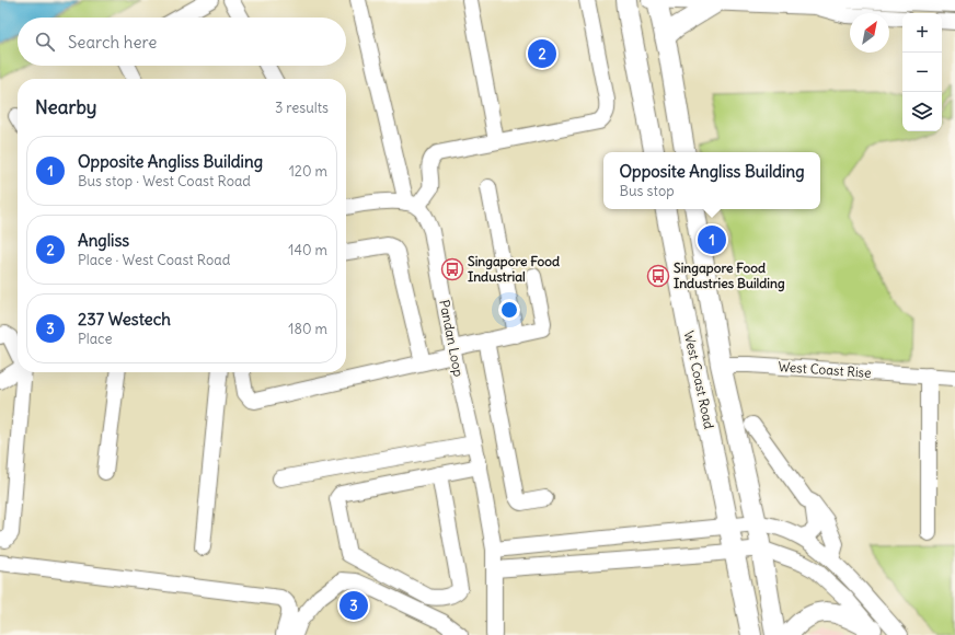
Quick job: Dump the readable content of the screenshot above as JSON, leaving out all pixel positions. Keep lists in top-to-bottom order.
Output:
{
  "streets": {
    "main road": ["West Coast Road"],
    "street": ["Pandan Loop", "West Coast Rise"]
  },
  "crossings": [
    ["West Coast Rise", "West Coast Road"]
  ],
  "places": {
    "bus stop": ["Singapore Food Industrial", "Singapore Food Industries Building"]
  },
  "north": "top right",
  "page": {
    "map_buttons": ["+", "−"],
    "search": "Search here",
    "pins": ["2", "1", "3"],
    "heading": ["Nearby", "3 results"],
    "list": [
      {
        "mark": "1",
        "name": "Opposite Angliss Building",
        "note": "Bus stop · West Coast Road",
        "value": "120 m"
      },
      {
        "mark": "2",
        "name": "Angliss",
        "note": "Place · West Coast Road",
        "value": "140 m"
      },
      {
        "mark": "3",
        "name": "237 Westech",
        "note": "Place",
        "value": "180 m"
      }
    ],
    "popup": ["Opposite Angliss Building", "Bus stop"]
  }
}
